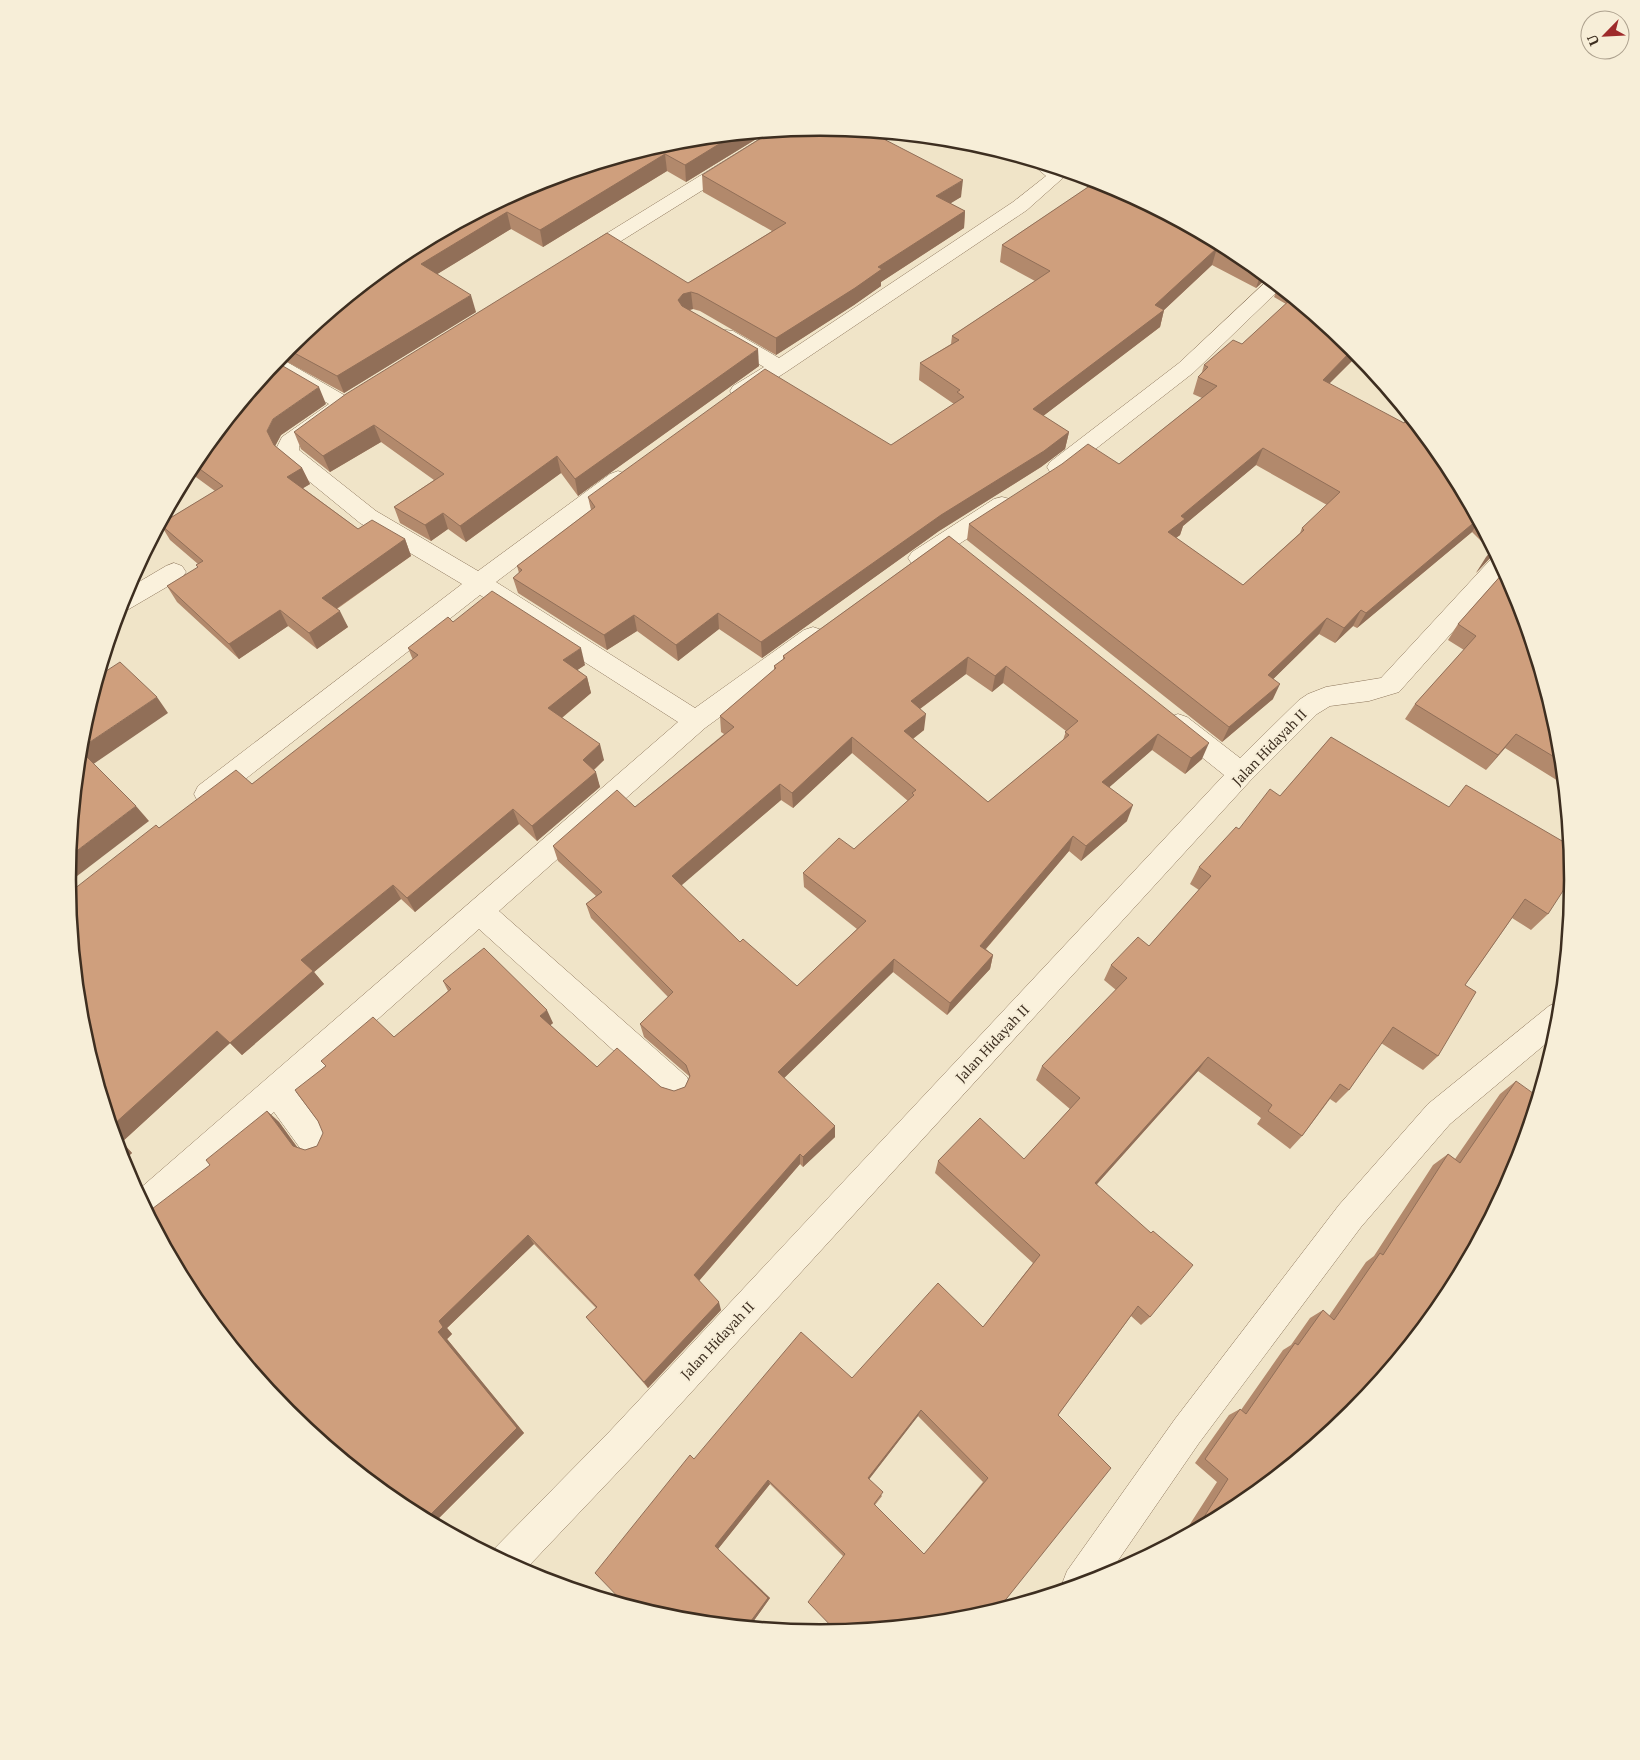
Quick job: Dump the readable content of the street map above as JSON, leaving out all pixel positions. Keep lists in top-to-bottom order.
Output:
{
  "streets": {
    "street": ["Jalan Hidayah II"]
  },
  "north": "bottom left"
}
